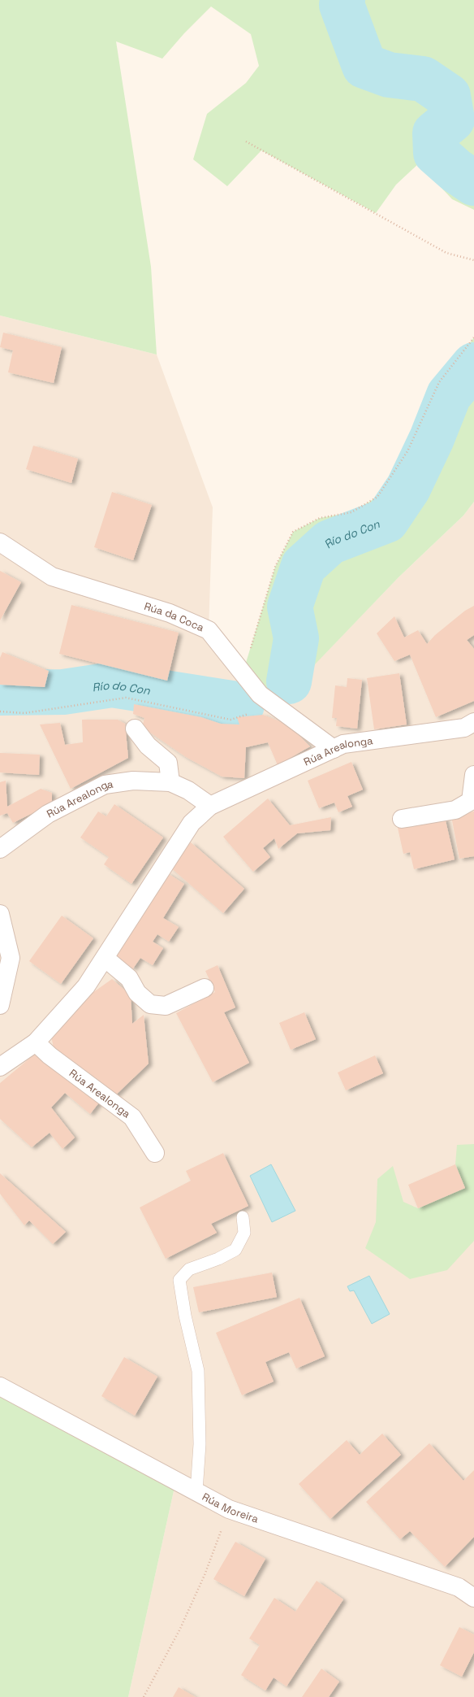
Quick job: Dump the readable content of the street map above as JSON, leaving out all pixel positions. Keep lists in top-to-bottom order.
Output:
{
  "streets": {
    "street": ["Rúa da Coca", "Rúa Arealonga", "Rúa Moreira"]
  },
  "crossings": [
    ["Rúa da Coca", "Rúa Arealonga"]
  ],
  "water": ["Río do Con"]
}
